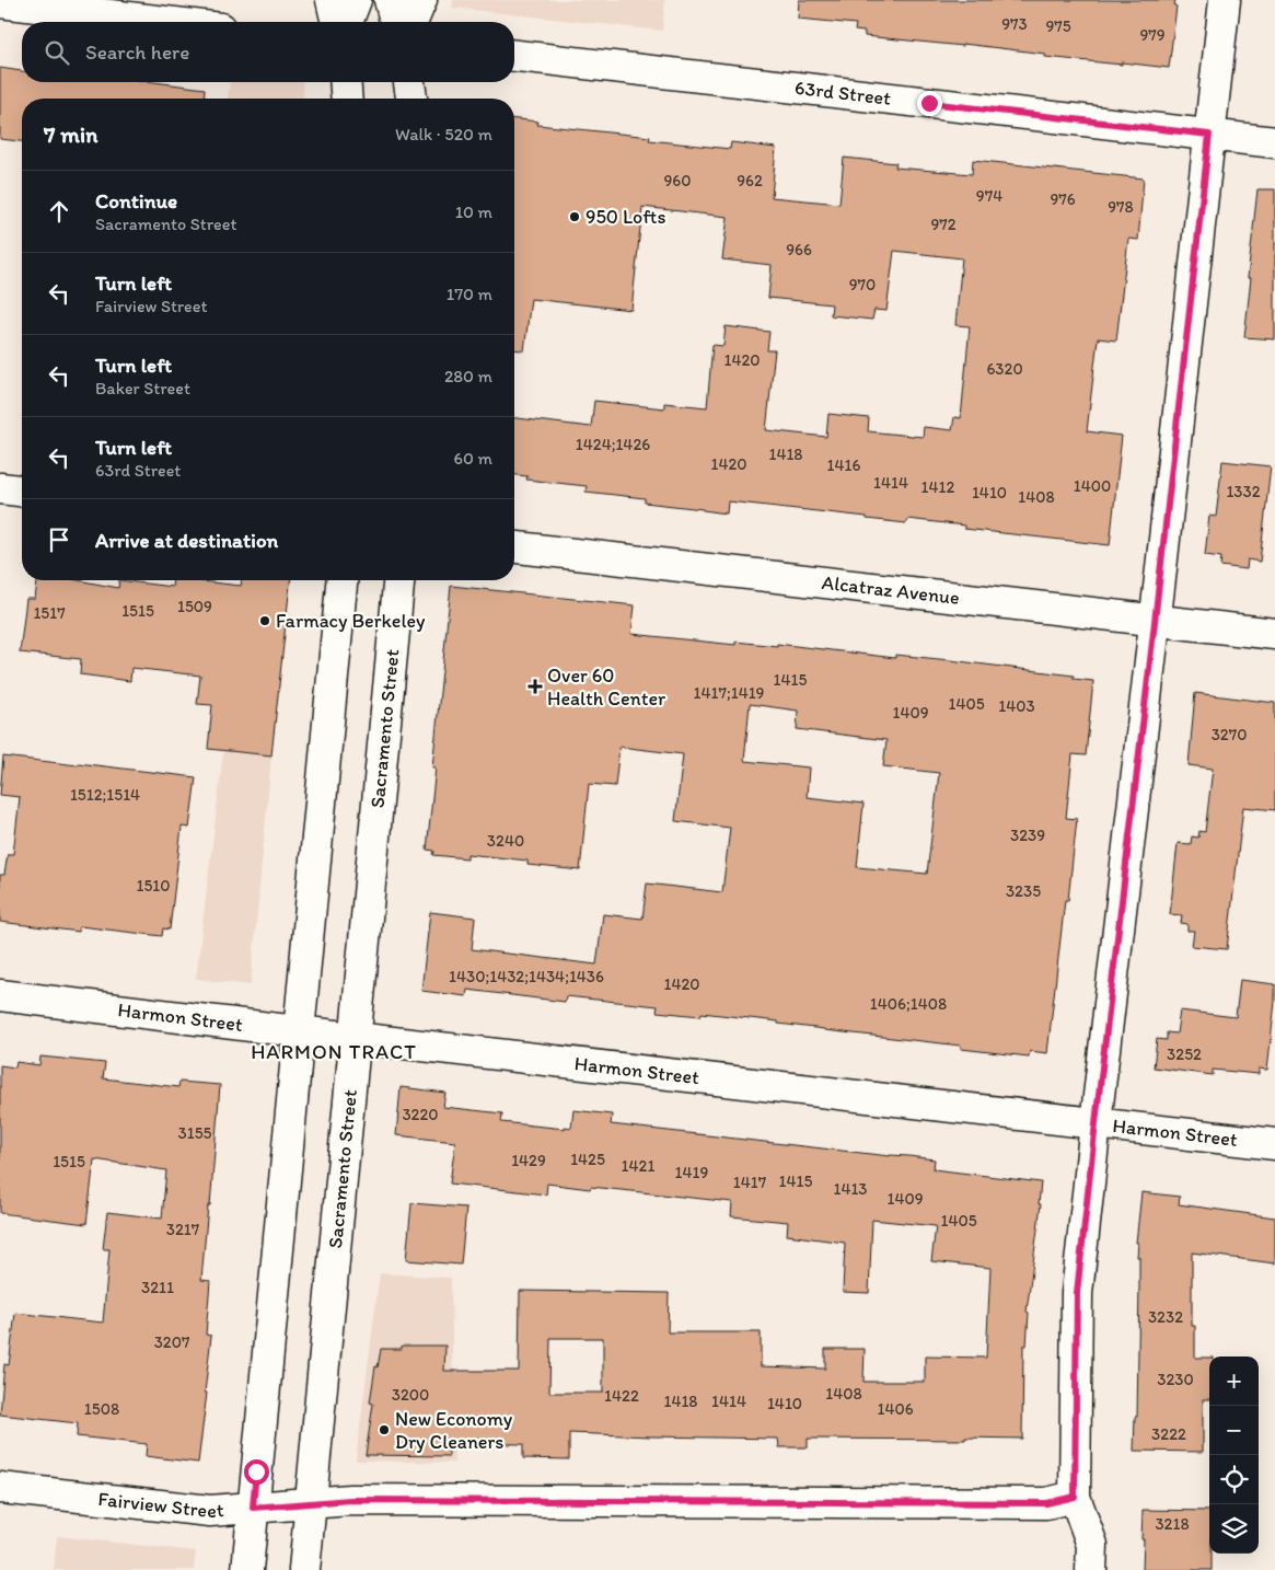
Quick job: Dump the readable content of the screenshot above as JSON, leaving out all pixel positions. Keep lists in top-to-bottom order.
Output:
{
  "streets": {
    "street": [
      "63rd Street",
      "Alcatraz Avenue",
      "Sacramento Street",
      "Harmon Street",
      "Fairview Street"
    ]
  },
  "crossings": [
    ["Sacramento Street", "Harmon Street"],
    ["Sacramento Street", "Fairview Street"]
  ],
  "districts": ["HARMON TRACT"],
  "places": {
    "other": ["950 Lofts", "Farmacy Berkeley", "New Economy Dry Cleaners"],
    "health": ["Over 60 Health Center"]
  },
  "house_numbers": [
    "973",
    "975",
    "979",
    "960",
    "962",
    "974",
    "976",
    "978",
    "972",
    "966",
    "970",
    "1420",
    "6320",
    "1424;1426",
    "1418",
    "1420",
    "1416",
    "1414",
    "1400",
    "1412",
    "1332",
    "1410",
    "1408",
    "1509",
    "1515",
    "1517",
    "1415",
    "1417;1419",
    "1405",
    "1403",
    "1409",
    "3270",
    "1512;1514",
    "3239",
    "3240",
    "1510",
    "3235",
    "1430;1432;1434;1436",
    "1420",
    "1406;1408",
    "3252",
    "3220",
    "3155",
    "1425",
    "1429",
    "1515",
    "1421",
    "1419",
    "1415",
    "1417",
    "1413",
    "1409",
    "1405",
    "3217",
    "3211",
    "3232",
    "3207",
    "3230",
    "1408",
    "3200",
    "1422",
    "1418",
    "1414",
    "1410",
    "1508",
    "1406",
    "3222",
    "3218"
  ],
  "page": {
    "search": "Search here",
    "heading": ["7 min", "Walk · 520 m"],
    "list": [
      ["Continue", "Sacramento Street", "10 m"],
      ["Turn left", "Fairview Street", "170 m"],
      ["Turn left", "Baker Street", "280 m"],
      ["Turn left", "63rd Street", "60 m"],
      "Arrive at destination"
    ],
    "map_buttons": ["+", "−"]
  }
}
